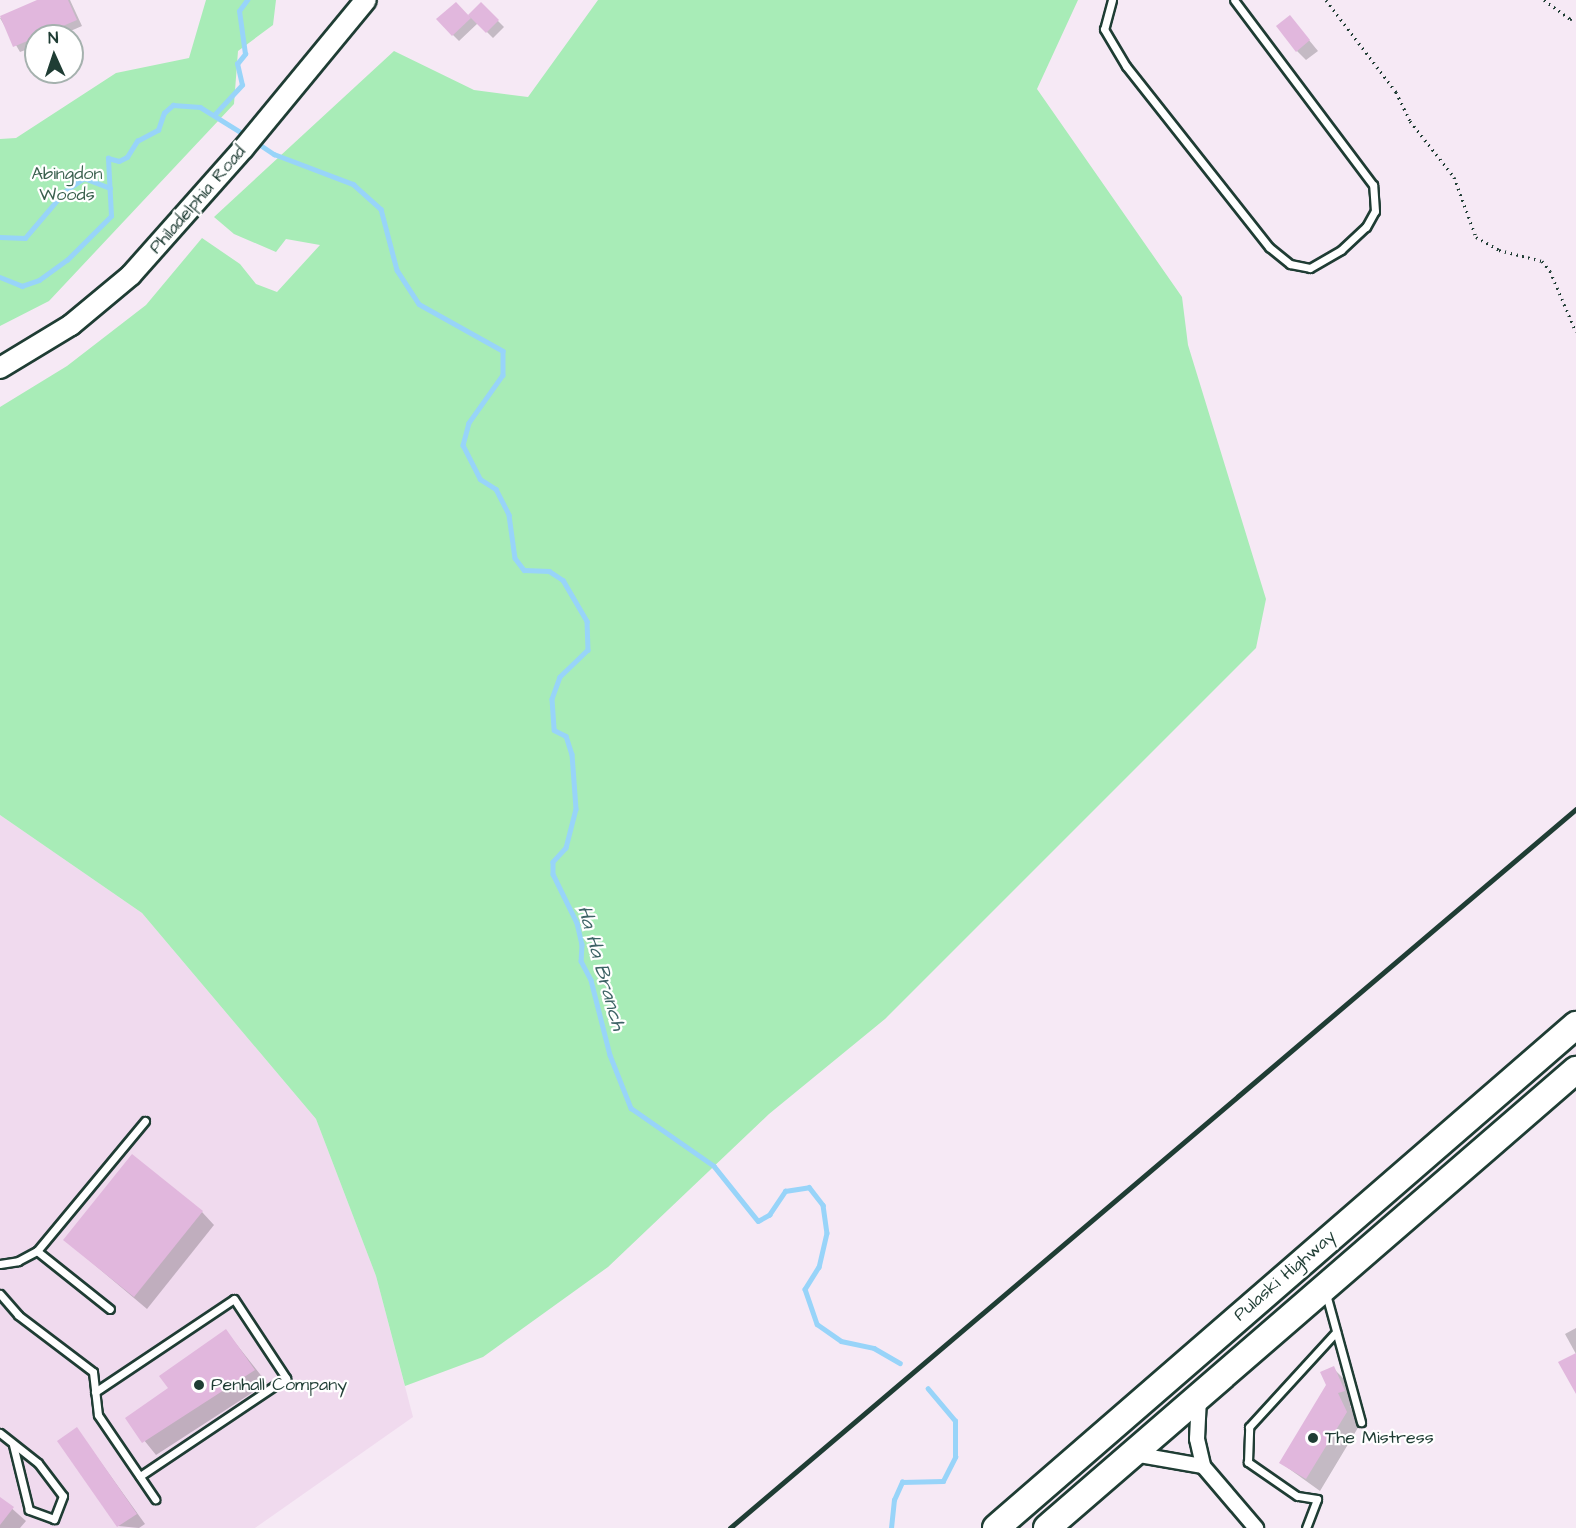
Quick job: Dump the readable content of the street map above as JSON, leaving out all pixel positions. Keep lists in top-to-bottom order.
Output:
{
  "streets": {
    "highway": ["Pulaski Highway"],
    "main road": ["Philadelphia Road"]
  },
  "water": ["Ha Ha Branch"],
  "parks": ["Abingdon Woods"],
  "places": ["Penhall Company", "The Mistress"],
  "north": "top"
}
